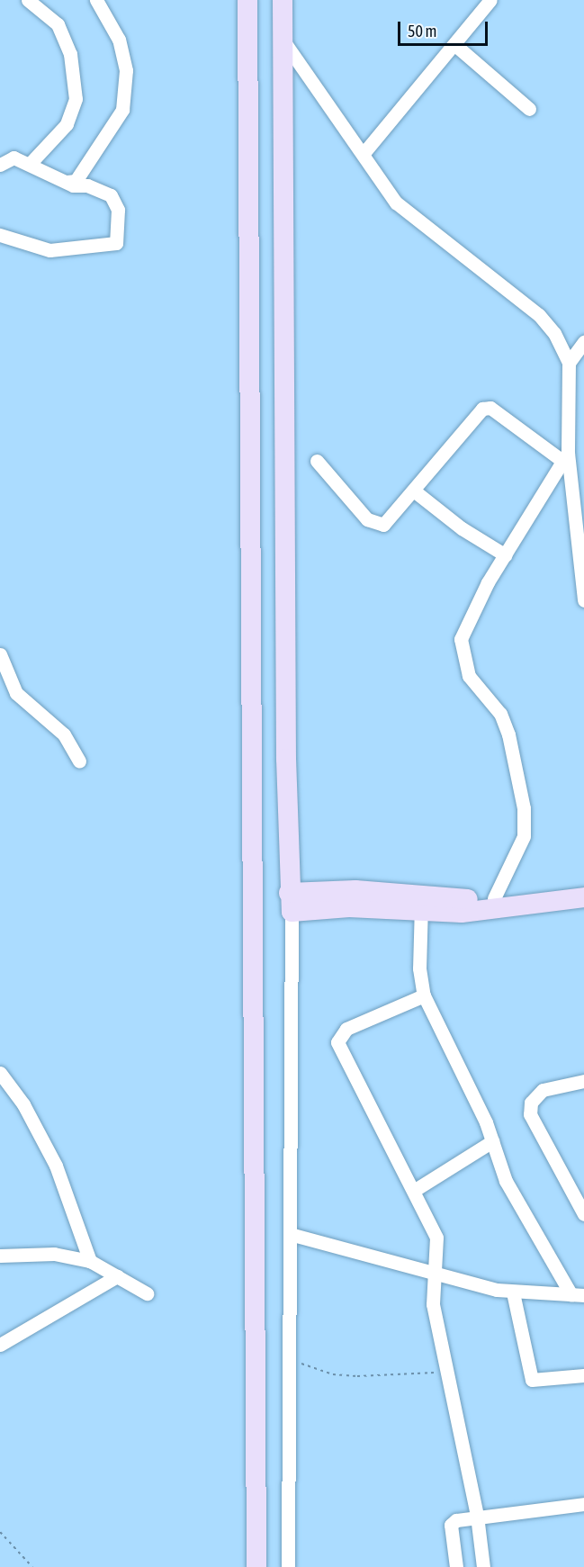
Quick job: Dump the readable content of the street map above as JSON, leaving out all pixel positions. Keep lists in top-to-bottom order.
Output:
{
  "scale_bar": "50 m"
}
